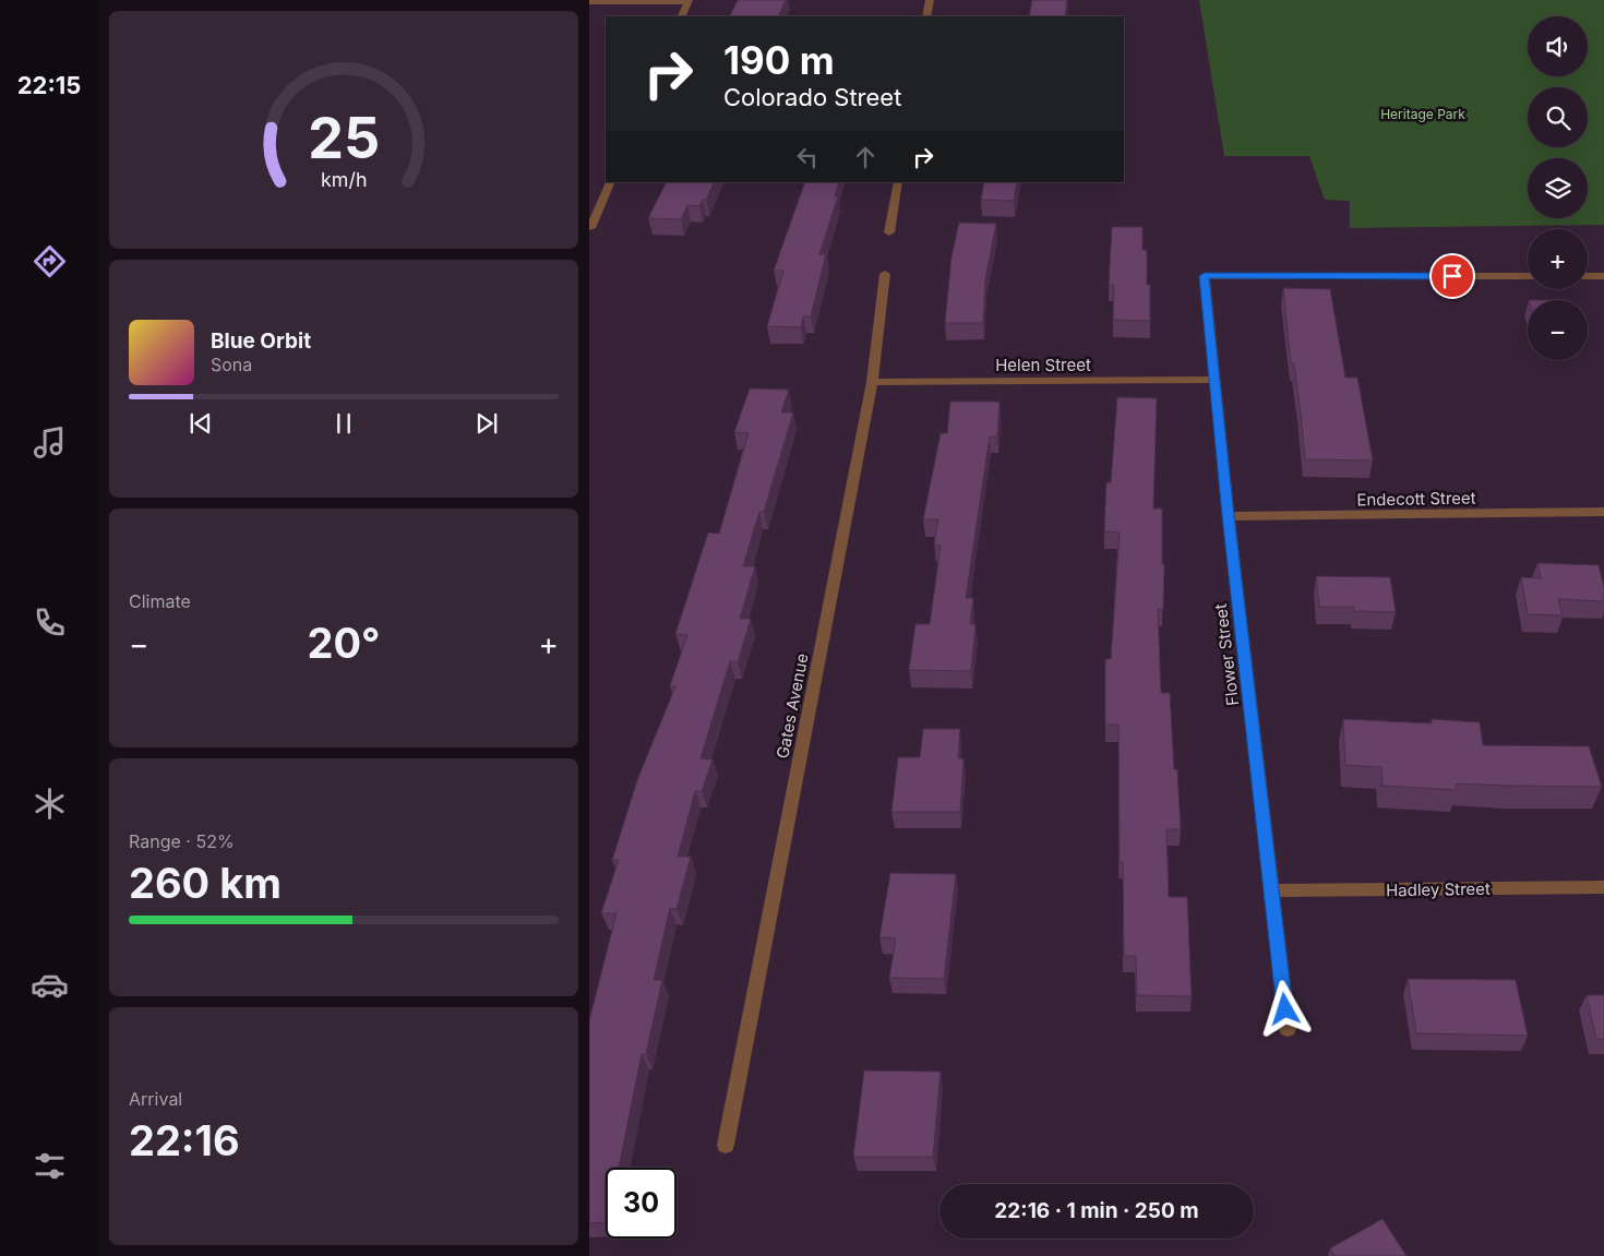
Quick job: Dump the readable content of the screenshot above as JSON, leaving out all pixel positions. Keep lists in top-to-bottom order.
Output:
{
  "streets": {
    "street": [
      "Helen Street",
      "Endecott Street",
      "Flower Street",
      "Gates Avenue",
      "Hadley Street"
    ]
  },
  "crossings": [
    ["Helen Street", "Flower Street"],
    ["Helen Street", "Gates Avenue"],
    ["Endecott Street", "Flower Street"],
    ["Flower Street", "Hadley Street"]
  ],
  "parks": ["Heritage Park"],
  "page": {
    "tabs": "22:15",
    "map_buttons": ["+", "−"],
    "turn": ["190 m", "Colorado Street"],
    "song": ["Blue Orbit", "Sona"],
    "tile": [
      "Climate",
      ["Range · 52%", "260 km"],
      ["Arrival", "22:16"]
    ],
    "heat": ["−", "20°", "+"],
    "limit": "30",
    "trip": "22:16 · 1 min · 250 m",
    "gauge": ["25", "km/h"]
  }
}
